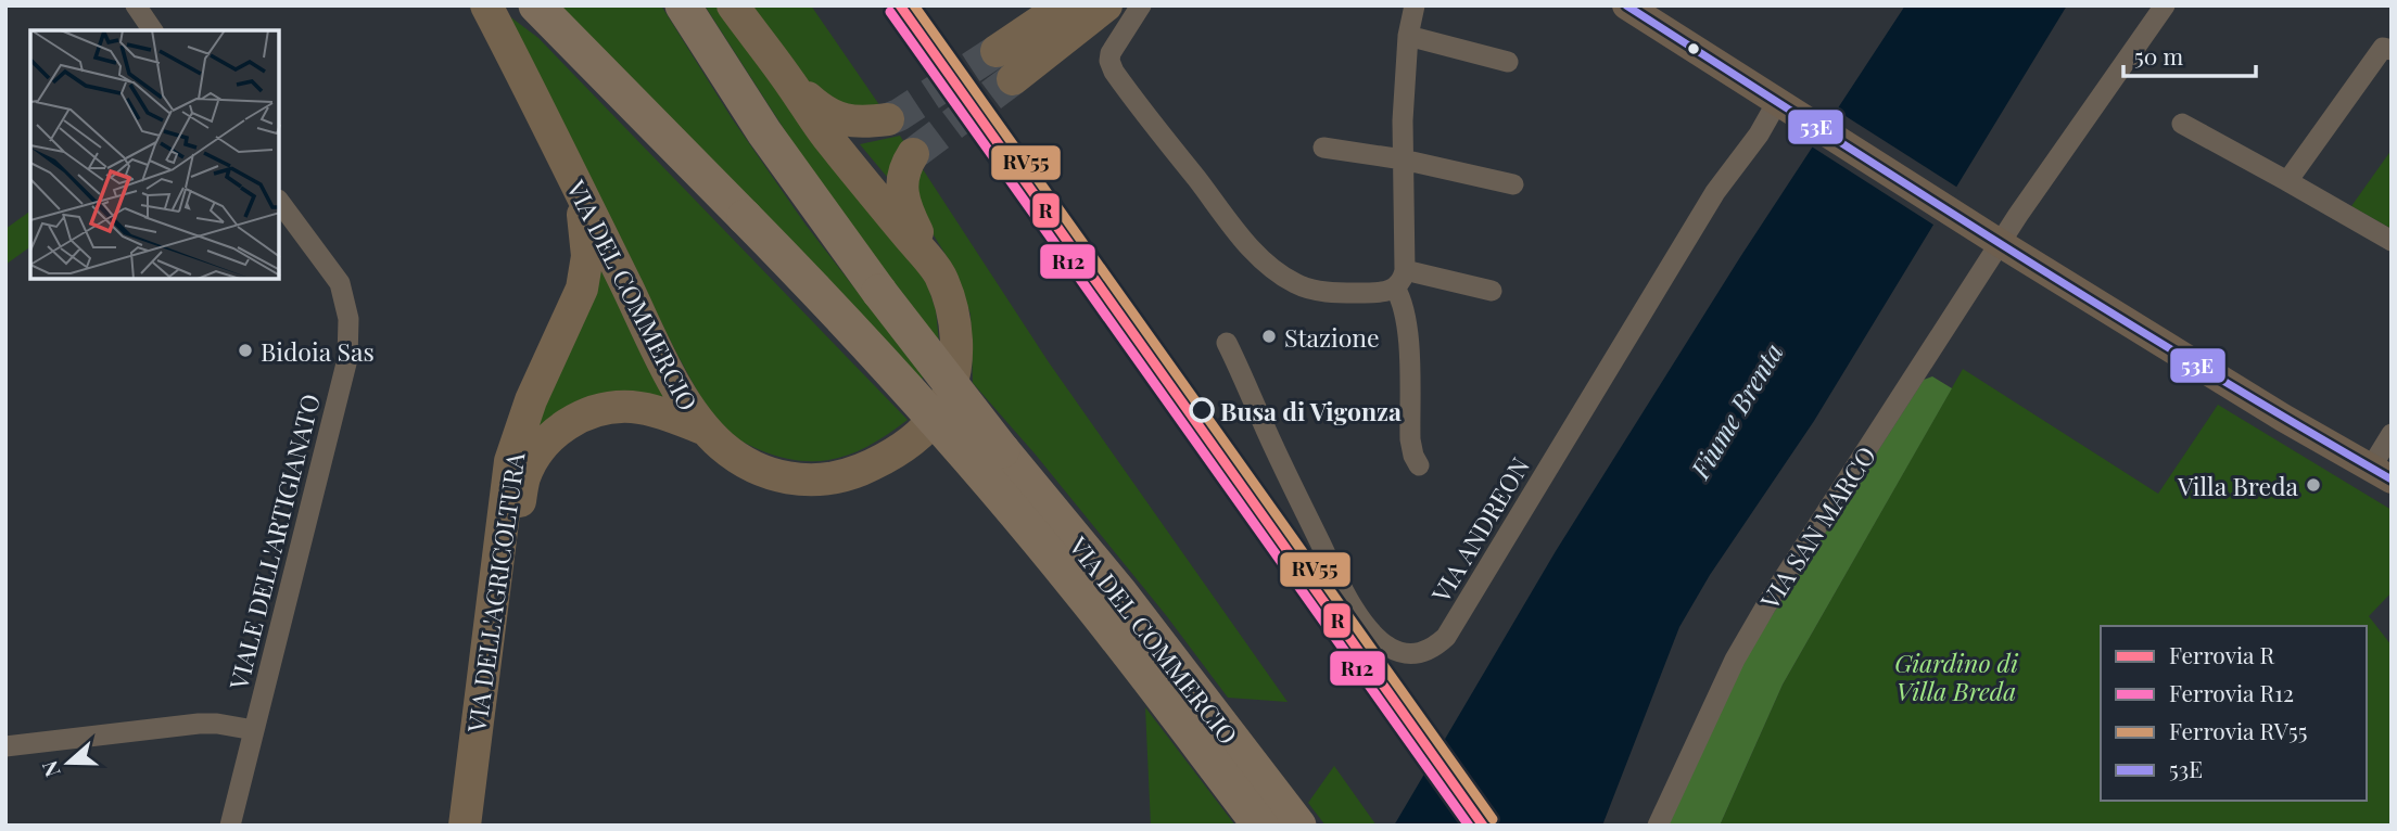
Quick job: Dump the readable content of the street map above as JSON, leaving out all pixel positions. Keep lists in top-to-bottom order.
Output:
{
  "streets": {
    "highway": ["VIA DEL COMMERCIO"],
    "main road": ["VIA DELL'AGRICOLTURA"],
    "street": ["VIA SAN MARCO", "VIA ANDREON", "VIALE DELL'ARTIGIANATO"]
  },
  "crossings": [
    ["VIA DEL COMMERCIO", "VIA DELL'AGRICOLTURA"]
  ],
  "water": ["Fiume Brenta"],
  "parks": ["Giardino di Villa Breda"],
  "places": [
    "Stazione",
    "Bidoia Sas",
    "Busa di Vigonza",
    "Villa Breda"
  ],
  "lines": [
    "rail line R",
    "rail line RV55",
    "transit line 53E",
    "rail line R12"
  ],
  "legend": [
    "Ferrovia R",
    "Ferrovia R12",
    "Ferrovia RV55",
    "53E"
  ],
  "scale_bar": "50 m",
  "north": "left"
}
